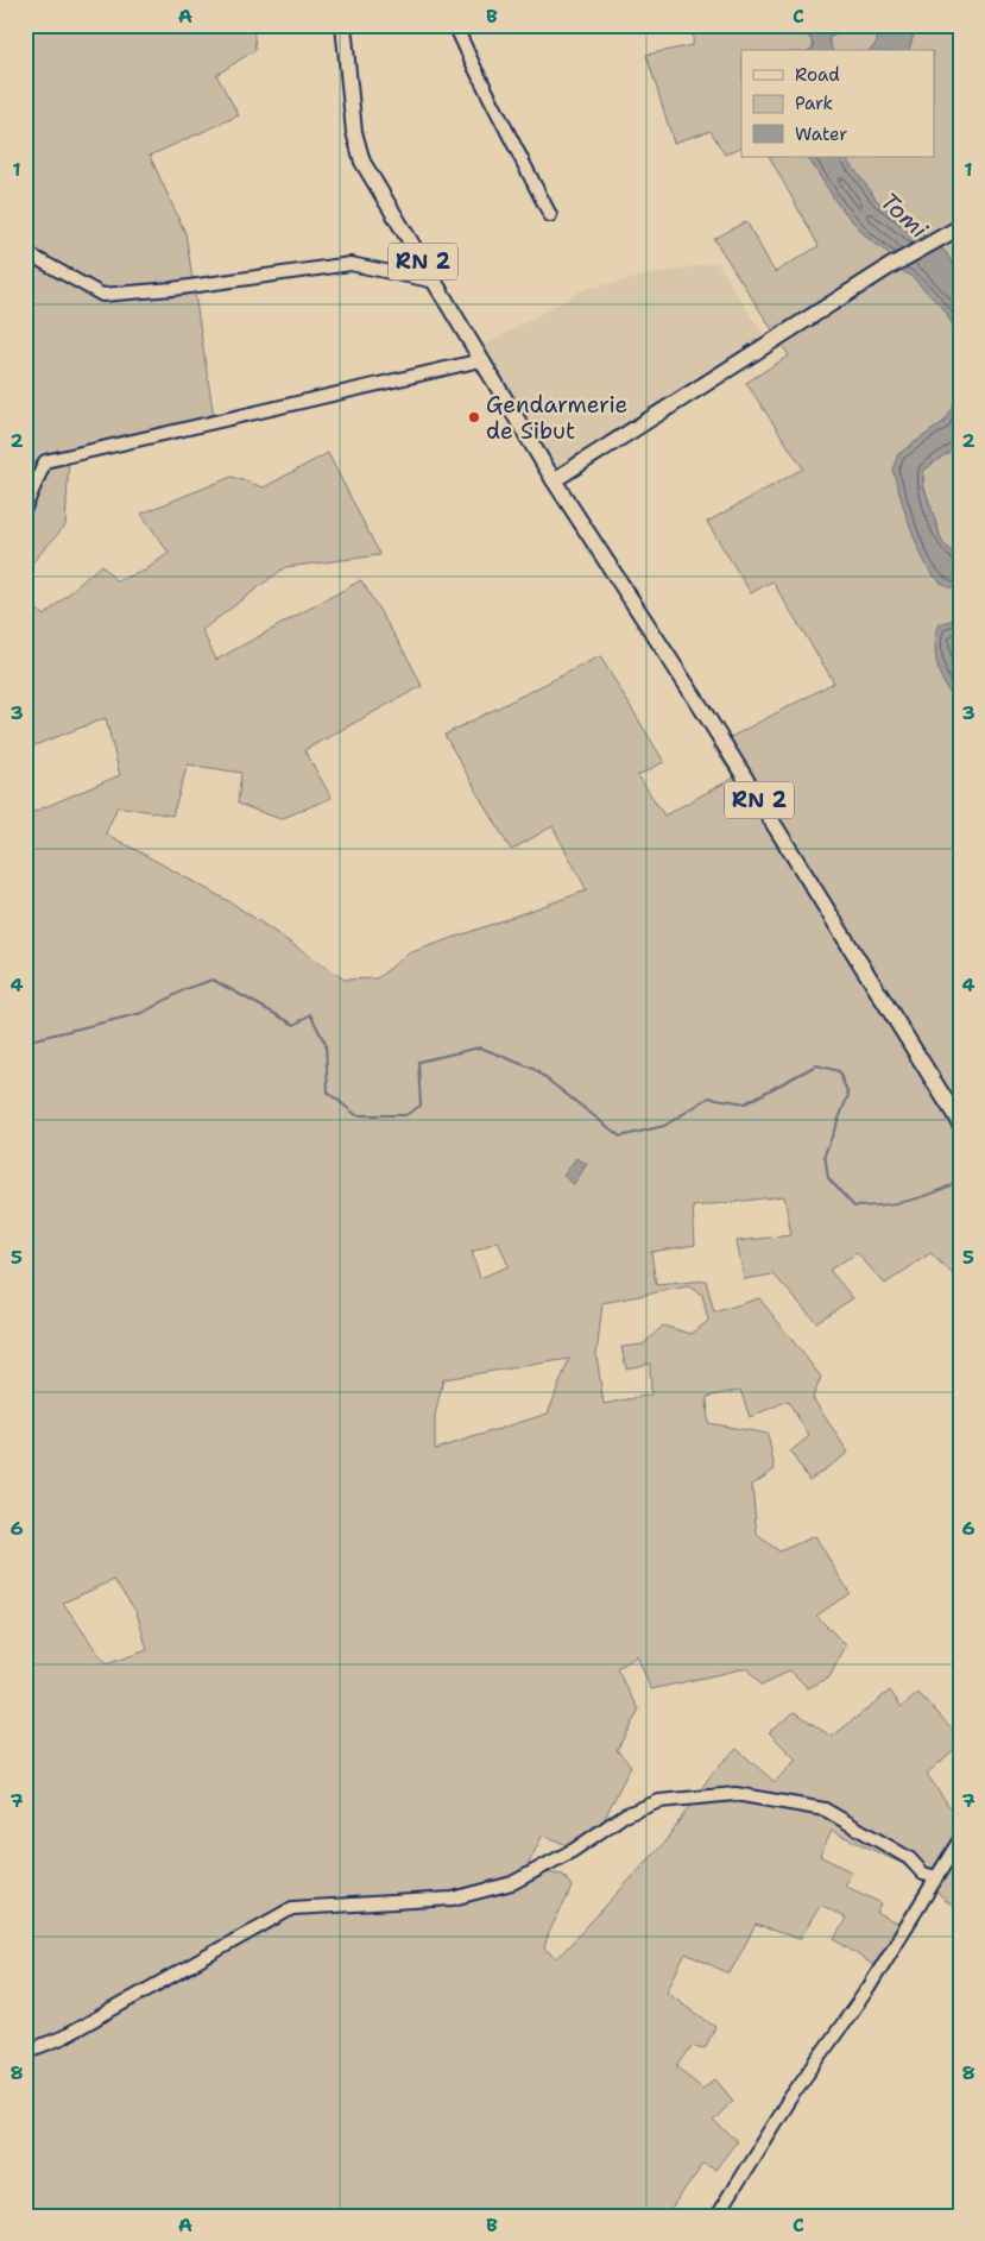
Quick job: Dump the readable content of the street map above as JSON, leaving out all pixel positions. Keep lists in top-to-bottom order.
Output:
{
  "streets": {
    "main road": ["RN 2"]
  },
  "water": ["Tomi"],
  "places": ["Gendarmerie de Sibut"],
  "legend": ["Road", "Park", "Water"],
  "grid": {
    "columns": ["A", "B", "C"],
    "rows": [
      "1",
      "2",
      "3",
      "4",
      "5",
      "6",
      "7",
      "8"
    ]
  }
}
